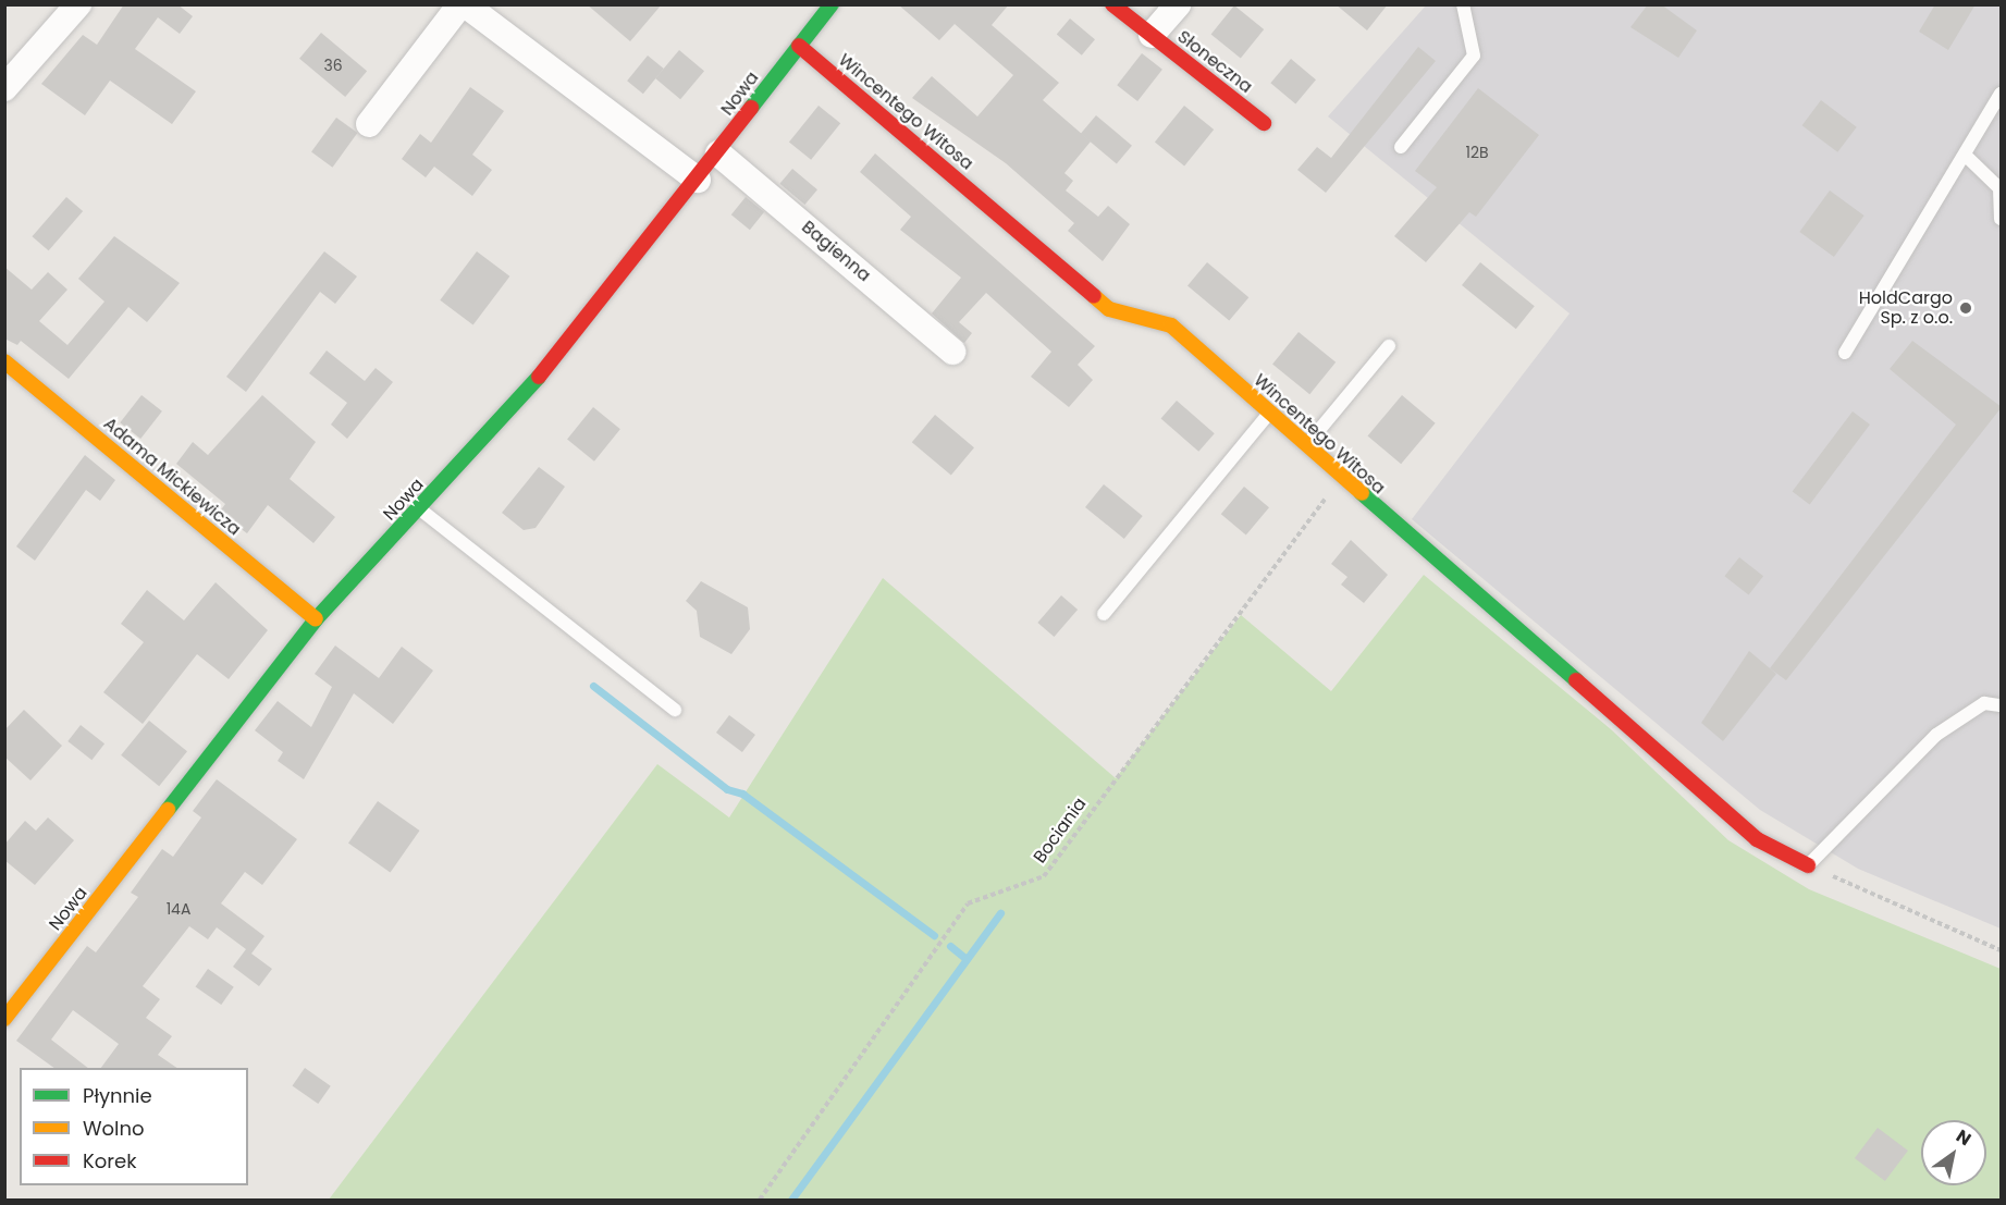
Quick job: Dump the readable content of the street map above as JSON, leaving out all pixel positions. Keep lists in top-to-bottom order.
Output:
{
  "streets": {
    "street": [
      "Słoneczna",
      "Nowa",
      "Wincentego Witosa",
      "Bagienna",
      "Adama Mickiewicza"
    ],
    "path": ["Bociania"]
  },
  "crossings": [
    ["Nowa", "Wincentego Witosa"],
    ["Nowa", "Bagienna"],
    ["Nowa", "Adama Mickiewicza"],
    ["Wincentego Witosa", "Bociania"]
  ],
  "places": ["HoldCargo Sp. z o.o."],
  "house_numbers": ["36", "12B", "14A"],
  "legend": ["Płynnie", "Wolno", "Korek"],
  "north": "top right"
}
